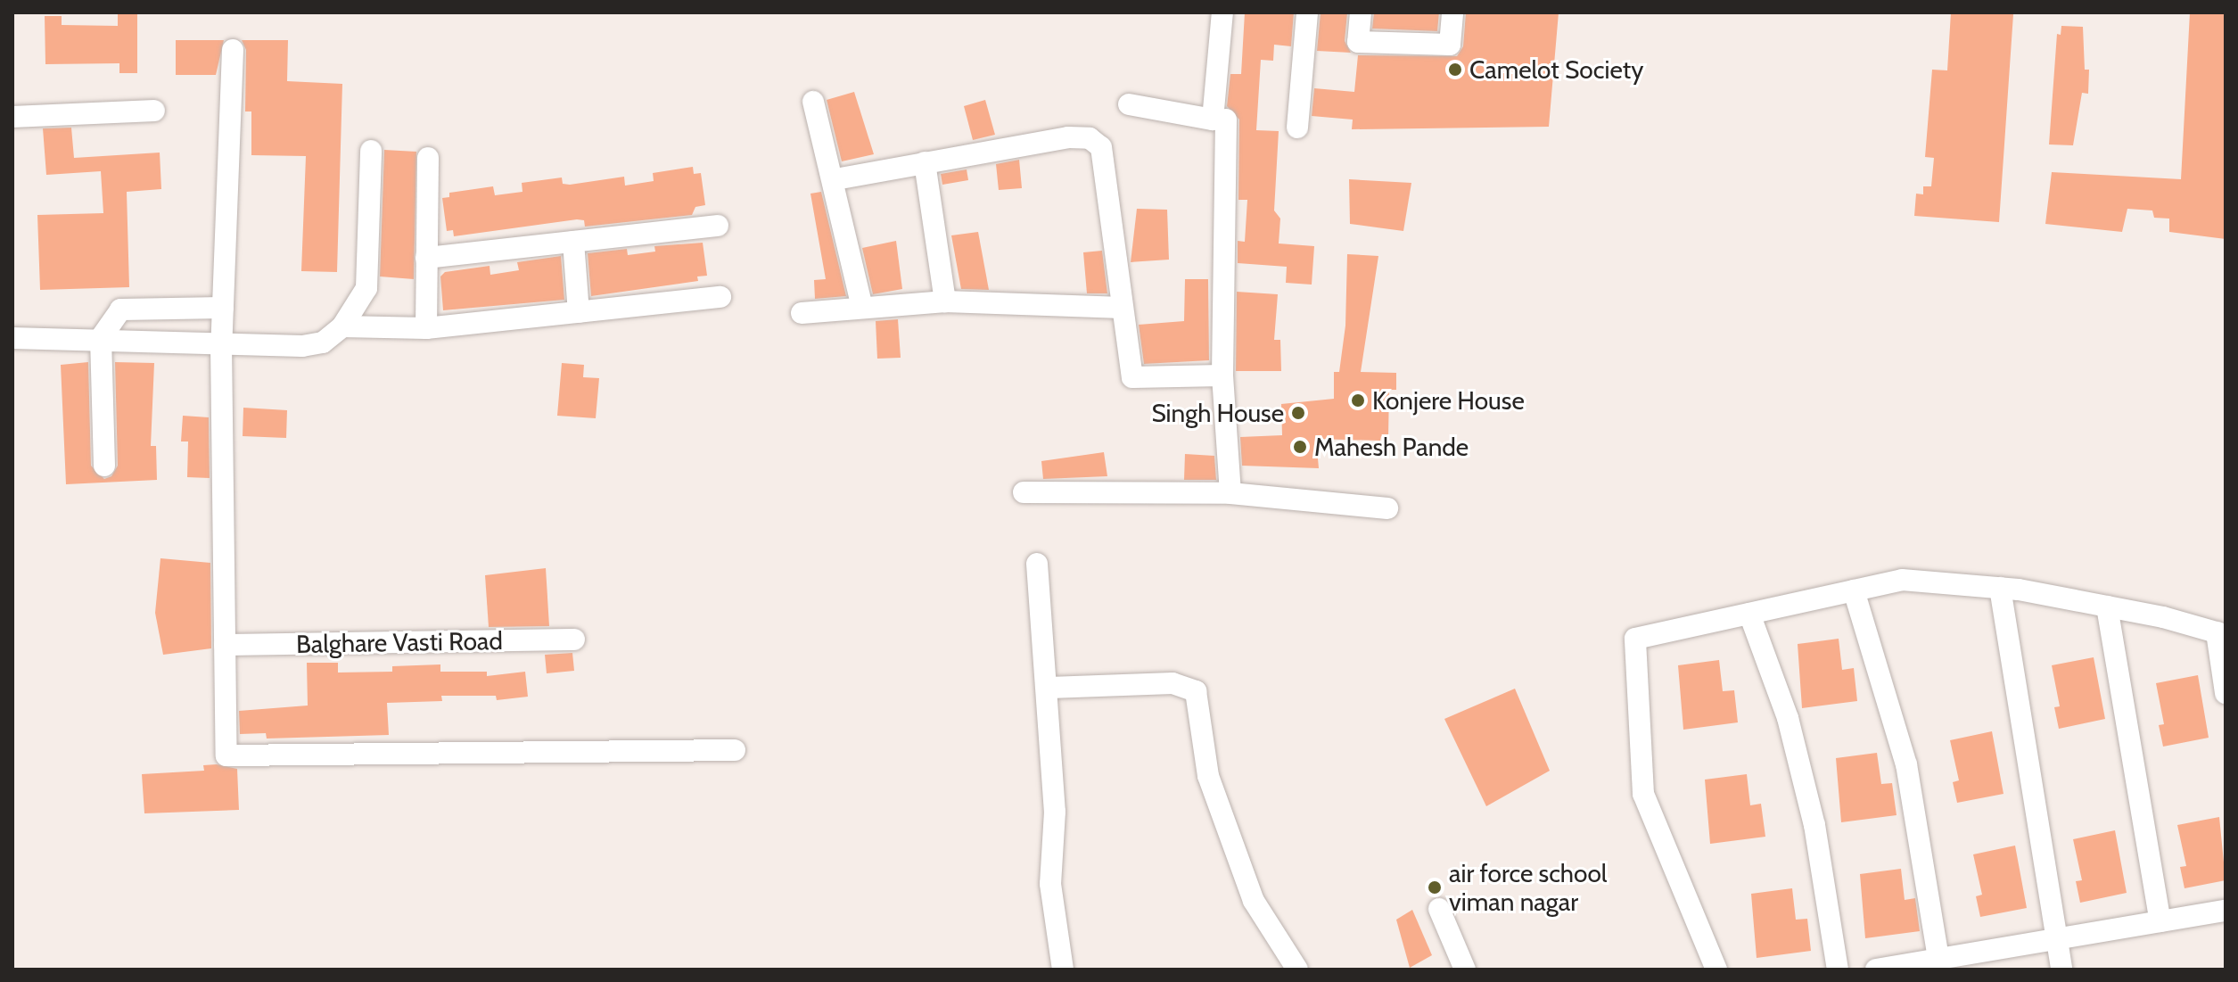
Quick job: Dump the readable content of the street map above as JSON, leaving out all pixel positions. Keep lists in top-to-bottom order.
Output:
{
  "streets": {
    "street": ["Balghare Vasti Road"]
  },
  "places": [
    "Camelot Society",
    "Konjere House",
    "Singh House",
    "Mahesh Pande",
    "air force school viman nagar"
  ]
}
